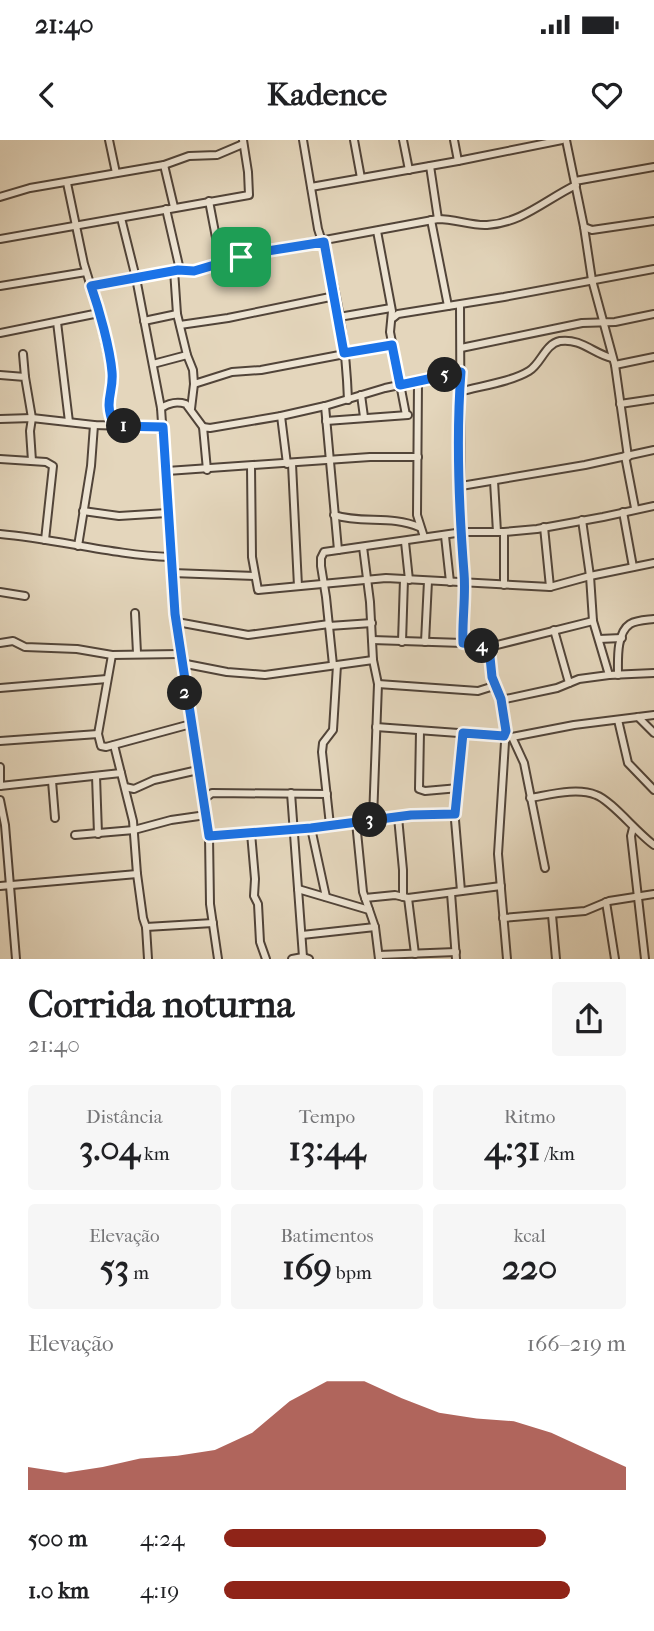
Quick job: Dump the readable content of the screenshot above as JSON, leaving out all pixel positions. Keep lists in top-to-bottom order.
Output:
{
  "page": {
    "status": "21:40",
    "header": "Kadence",
    "pins": [
      "5",
      "1",
      "4",
      "2",
      "3"
    ],
    "heading": ["Corrida noturna", "21:40"],
    "stats": [
      ["Distância", "3.04 km"],
      ["Tempo", "13:44"],
      ["Ritmo", "4:31 /km"],
      ["Elevação", "53 m"],
      ["Batimentos", "169 bpm"],
      ["kcal", "220"]
    ],
    "chart": ["Elevação", "166–219 m"],
    "list": [
      {
        "name": "500 m",
        "note": "4:24"
      },
      {
        "name": "1.0 km",
        "note": "4:19"
      }
    ]
  }
}
